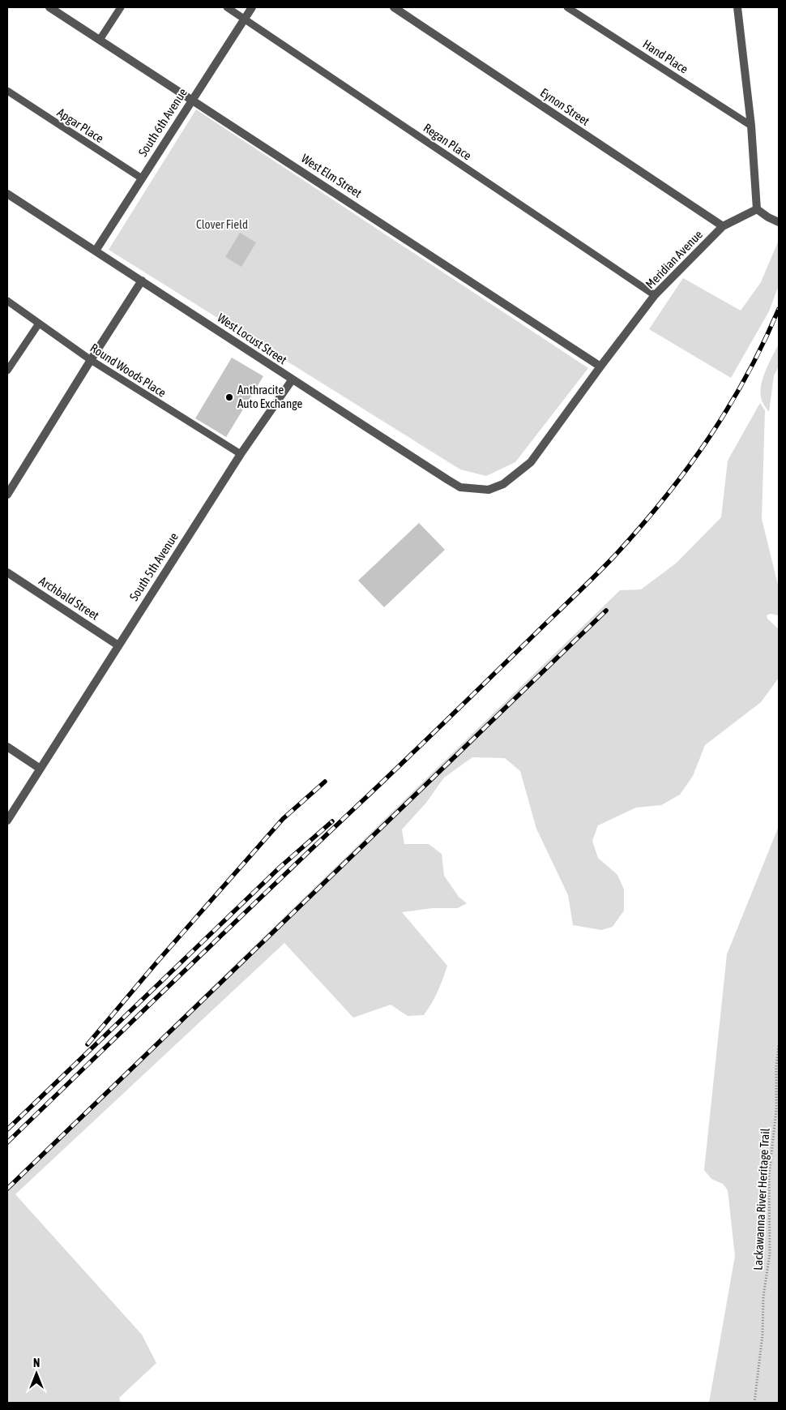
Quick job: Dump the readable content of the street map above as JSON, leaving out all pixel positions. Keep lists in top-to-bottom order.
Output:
{
  "streets": {
    "street": [
      "Eynon Street",
      "South 6th Avenue",
      "West Elm Street",
      "Meridian Avenue",
      "West Locust Street",
      "South 5th Avenue",
      "Archbald Street"
    ],
    "lane": [
      "Hand Place",
      "Apgar Place",
      "Regan Place",
      "Round Woods Place"
    ],
    "path": ["Lackawanna River Heritage Trail"]
  },
  "crossings": [
    ["Eynon Street", "Meridian Avenue"],
    ["South 6th Avenue", "Apgar Place"],
    ["South 6th Avenue", "Regan Place"],
    ["South 6th Avenue", "West Elm Street"],
    ["South 6th Avenue", "West Locust Street"],
    ["Regan Place", "Meridian Avenue"],
    ["West Elm Street", "Meridian Avenue"],
    ["Meridian Avenue", "West Locust Street"],
    ["West Locust Street", "South 5th Avenue"],
    ["Round Woods Place", "South 5th Avenue"],
    ["South 5th Avenue", "Archbald Street"]
  ],
  "parks": ["Clover Field"],
  "places": ["Anthracite Auto Exchange"],
  "north": "top"
}
